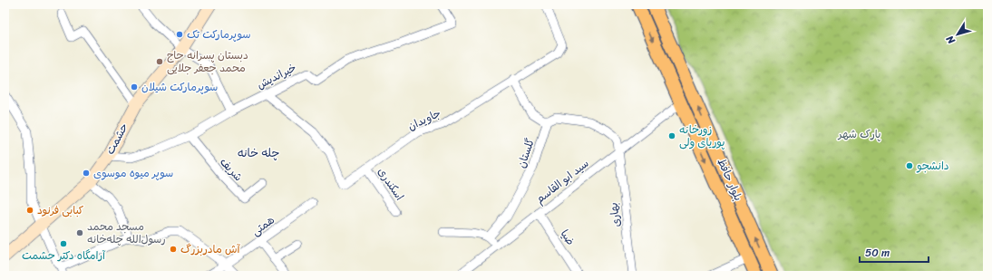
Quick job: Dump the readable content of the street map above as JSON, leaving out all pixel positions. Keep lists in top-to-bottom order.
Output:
{
  "streets": {
    "main road": ["حشمت", "بلوار حافظ"],
    "street": [
      "خیراندیش",
      "جاویدان",
      "گلستان",
      "شریف",
      "سید ابو القاسم",
      "اسکندری",
      "بهاری",
      "همتی",
      "ضیا"
    ]
  },
  "crossings": [
    ["خیراندیش", "جاویدان"],
    ["خیراندیش", "حشمت"],
    ["خیراندیش", "شریف"],
    ["جاویدان", "اسکندری"],
    ["گلستان", "بهاری"],
    ["بلوار حافظ", "سید ابو القاسم"],
    ["سید ابو القاسم", "بهاری"],
    ["سید ابو القاسم", "ضیا"]
  ],
  "districts": ["چله خانه"],
  "parks": ["پارک شهر"],
  "places": [
    "سوپرمارکت تک",
    "دبستان پسرانه حاج محمد جعفر جلایی",
    "سوپرمارکت شیلان",
    "زورخانه پوریای ولی",
    "دانشجو",
    "سوپر میوه موسوی",
    "کبابی فرنود",
    "مسجد محمد رسول‌‌الله چله‌خانه",
    "آرامگاه دکتر حشمت",
    "آش مادربزرگ"
  ],
  "scale_bar": "50 m",
  "north": "bottom left"
}
